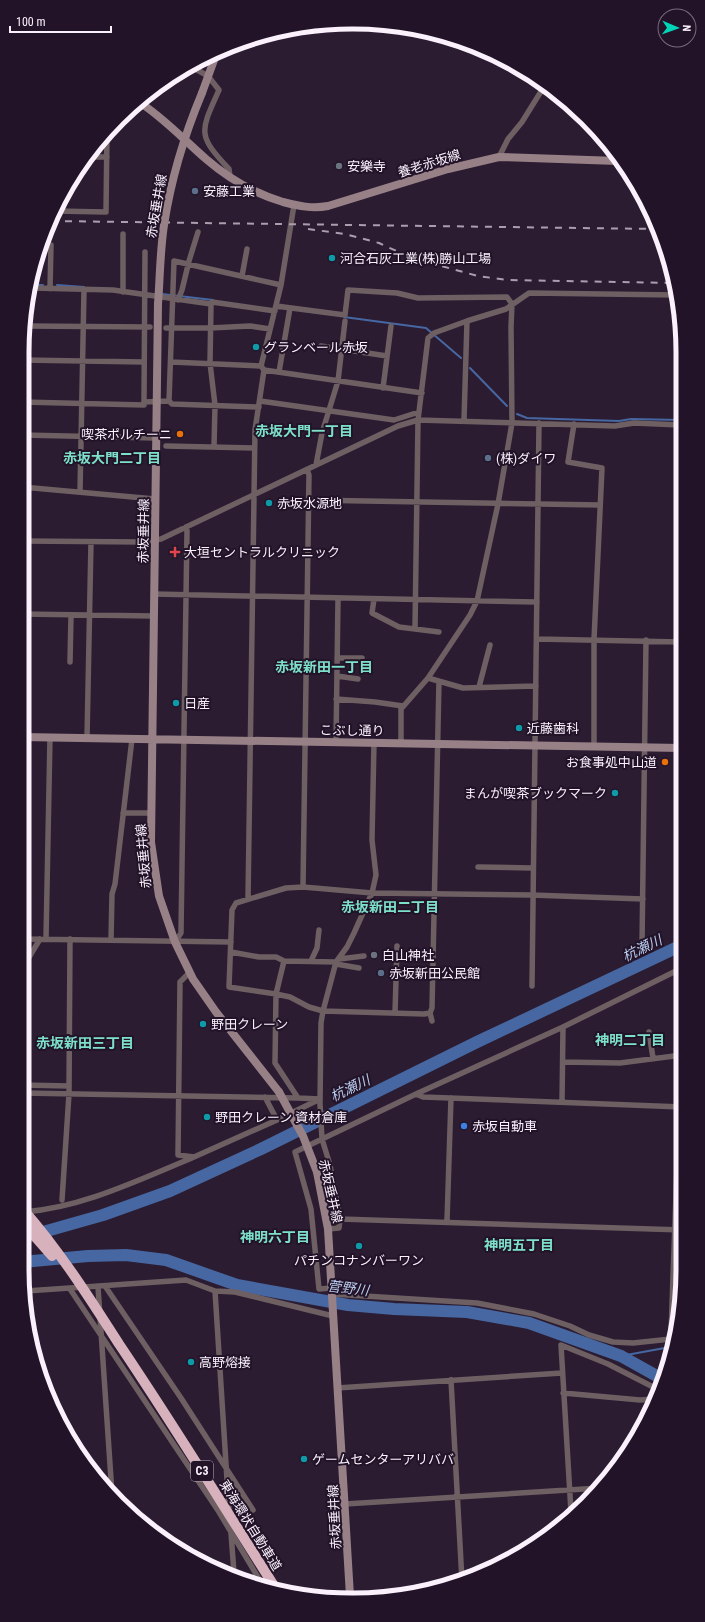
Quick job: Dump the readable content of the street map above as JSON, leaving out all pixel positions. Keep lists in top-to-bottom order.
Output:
{
  "streets": {
    "highway": ["C3", "東海環状自動車道"],
    "main road": ["養老赤坂線", "赤坂垂井線", "こぶし通り"]
  },
  "crossings": [
    ["赤坂垂井線", "こぶし通り"]
  ],
  "districts": [
    "赤坂大門一丁目",
    "赤坂大門二丁目",
    "赤坂新田一丁目",
    "赤坂新田二丁目",
    "神明二丁目",
    "赤坂新田三丁目",
    "神明六丁目",
    "神明五丁目"
  ],
  "water": ["杭瀬川", "菅野川"],
  "places": {
    "other": [
      "安樂寺",
      "安藤工業",
      "河合石灰工業(株)勝山工場",
      "グランベール赤坂",
      "喫茶ポルチーニ",
      "(株)ダイワ",
      "赤坂水源地",
      "日産",
      "近藤歯科",
      "お食事処中山道",
      "まんが喫茶ブックマーク",
      "白山神社",
      "赤坂新田公民館",
      "野田クレーン",
      "野田クレーン 資材倉庫",
      "赤坂自動車",
      "パチンコナンバーワン",
      "高野熔接",
      "ゲームセンターアリババ"
    ],
    "health": ["大垣セントラルクリニック"]
  },
  "scale_bar": "100 m",
  "north": "right"
}
